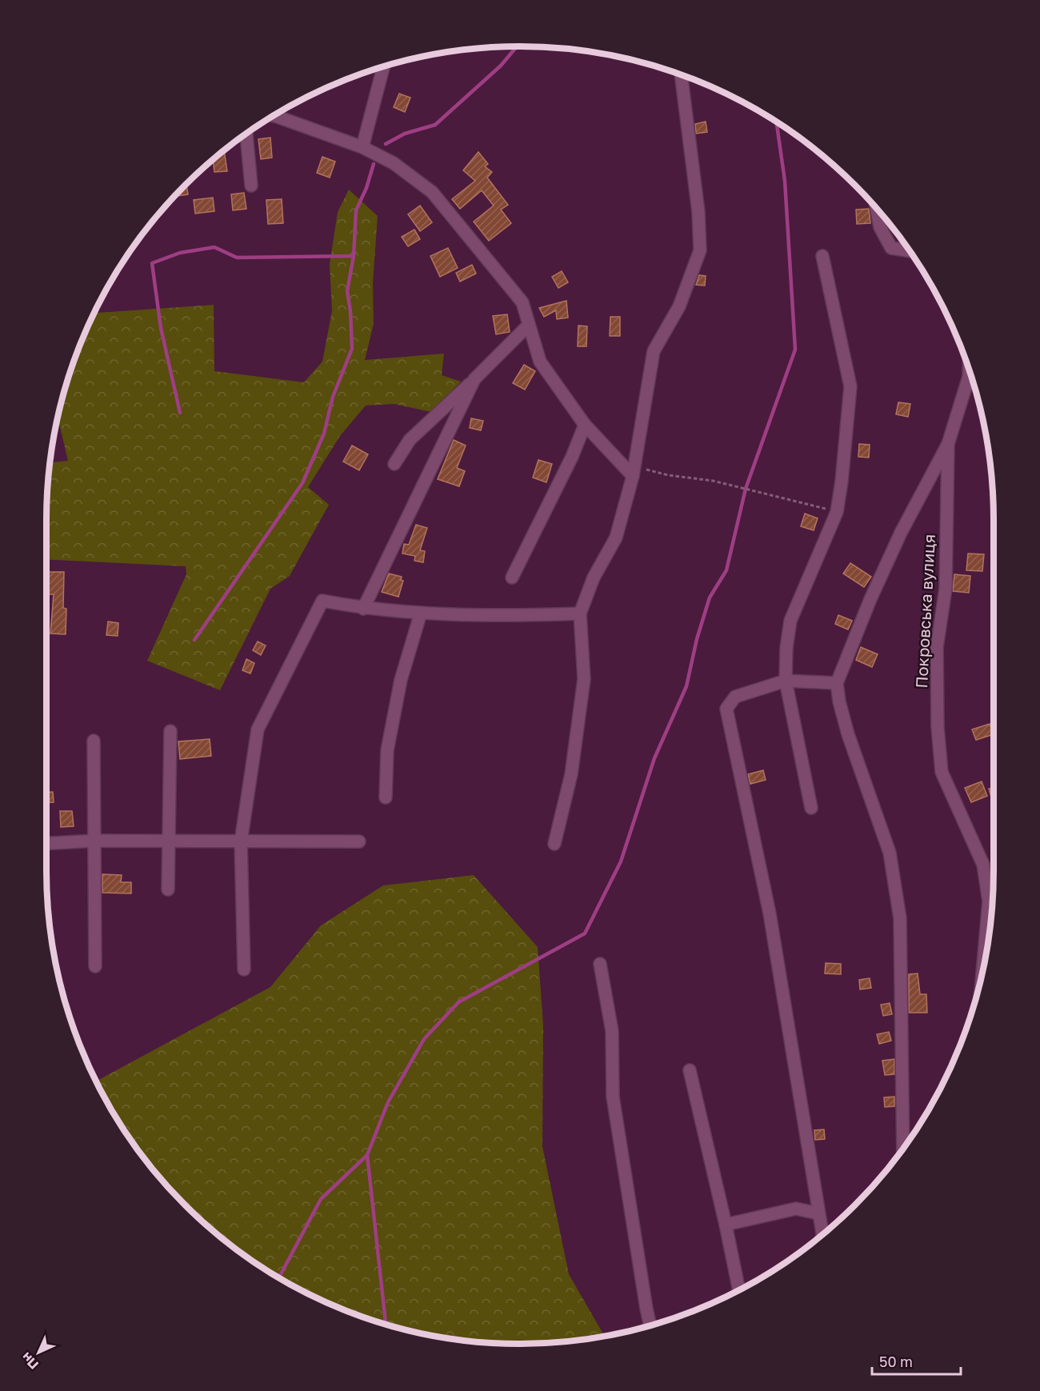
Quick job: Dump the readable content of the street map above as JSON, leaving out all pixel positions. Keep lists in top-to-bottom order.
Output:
{
  "streets": {
    "street": ["Покровська вулиця"]
  },
  "scale_bar": "50 m",
  "north": "bottom left"
}
